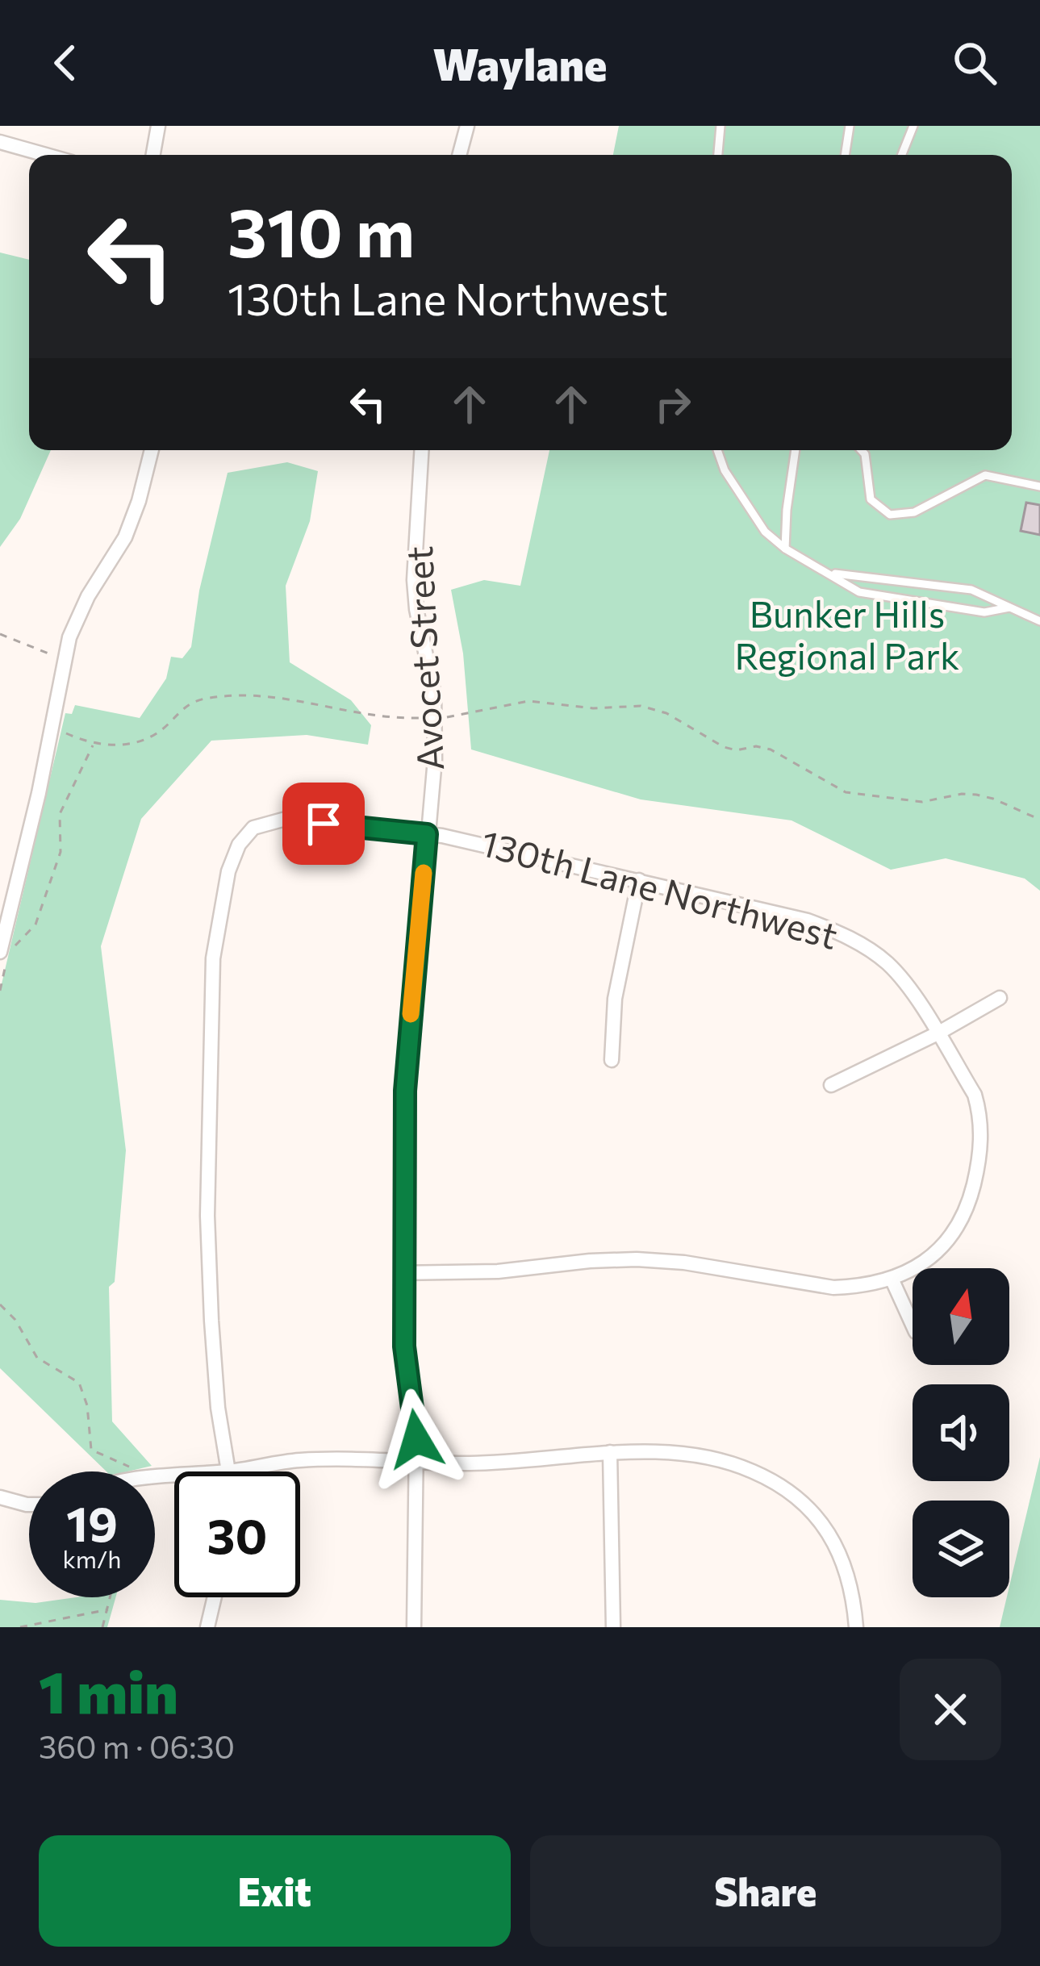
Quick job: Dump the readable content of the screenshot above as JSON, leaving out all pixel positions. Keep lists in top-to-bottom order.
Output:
{
  "streets": {
    "street": ["Avocet Street", "130th Lane Northwest"]
  },
  "crossings": [
    ["Avocet Street", "130th Lane Northwest"]
  ],
  "parks": ["Bunker Hills Regional Park"],
  "north": "top",
  "page": {
    "header": "Waylane",
    "turn": ["310 m", "130th Lane Northwest"],
    "speed": "19 km/h",
    "limit": "30",
    "heading": ["1 min", "360 m · 06:30"],
    "buttons": ["Exit", "Share"]
  }
}
